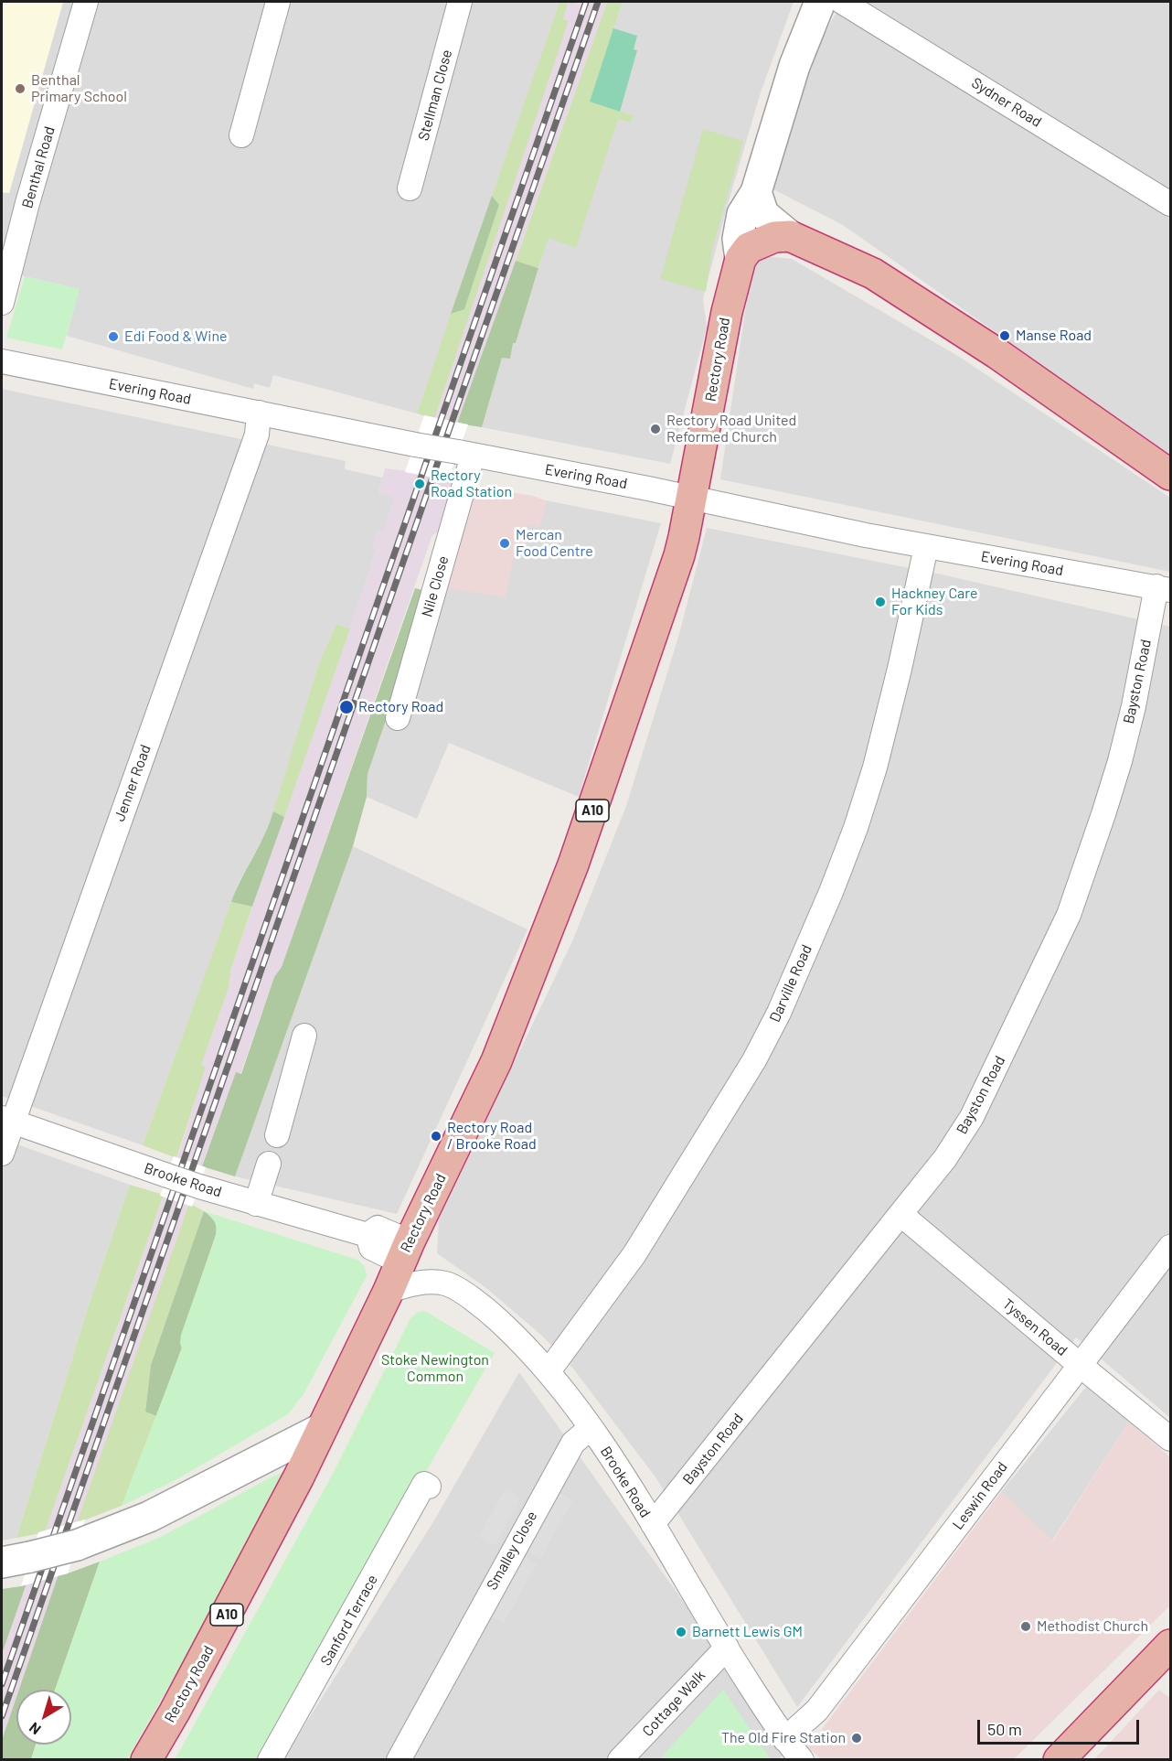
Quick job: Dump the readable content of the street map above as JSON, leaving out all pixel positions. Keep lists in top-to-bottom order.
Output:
{
  "streets": {
    "highway": ["Rectory Road", "A10"],
    "street": [
      "Stellman Close",
      "Sydner Road",
      "Benthal Road",
      "Evering Road",
      "Nile Close",
      "Bayston Road",
      "Jenner Road",
      "Darville Road",
      "Brooke Road",
      "Tyssen Road",
      "Leswin Road",
      "Smalley Close",
      "Sanford Terrace",
      "Cottage Walk"
    ]
  },
  "crossings": [
    ["Rectory Road", "Evering Road"],
    ["Rectory Road", "Brooke Road"],
    ["Evering Road", "Nile Close"],
    ["Evering Road", "Bayston Road"],
    ["Evering Road", "Jenner Road"],
    ["Evering Road", "Darville Road"],
    ["Bayston Road", "Brooke Road"],
    ["Bayston Road", "Tyssen Road"],
    ["Jenner Road", "Brooke Road"],
    ["Darville Road", "Brooke Road"],
    ["Brooke Road", "Leswin Road"],
    ["Brooke Road", "Smalley Close"],
    ["Brooke Road", "Cottage Walk"],
    ["Tyssen Road", "Leswin Road"]
  ],
  "parks": ["Stoke Newington Common"],
  "places": [
    "Benthal Primary School",
    "Manse Road",
    "Edi Food & Wine",
    "Rectory Road United Reformed Church",
    "Rectory Road Station",
    "Mercan Food Centre",
    "Hackney Care For Kids",
    "Rectory Road",
    "Rectory Road / Brooke Road",
    "Methodist Church",
    "Barnett Lewis GM",
    "The Old Fire Station"
  ],
  "scale_bar": "50 m",
  "north": "bottom left"
}
